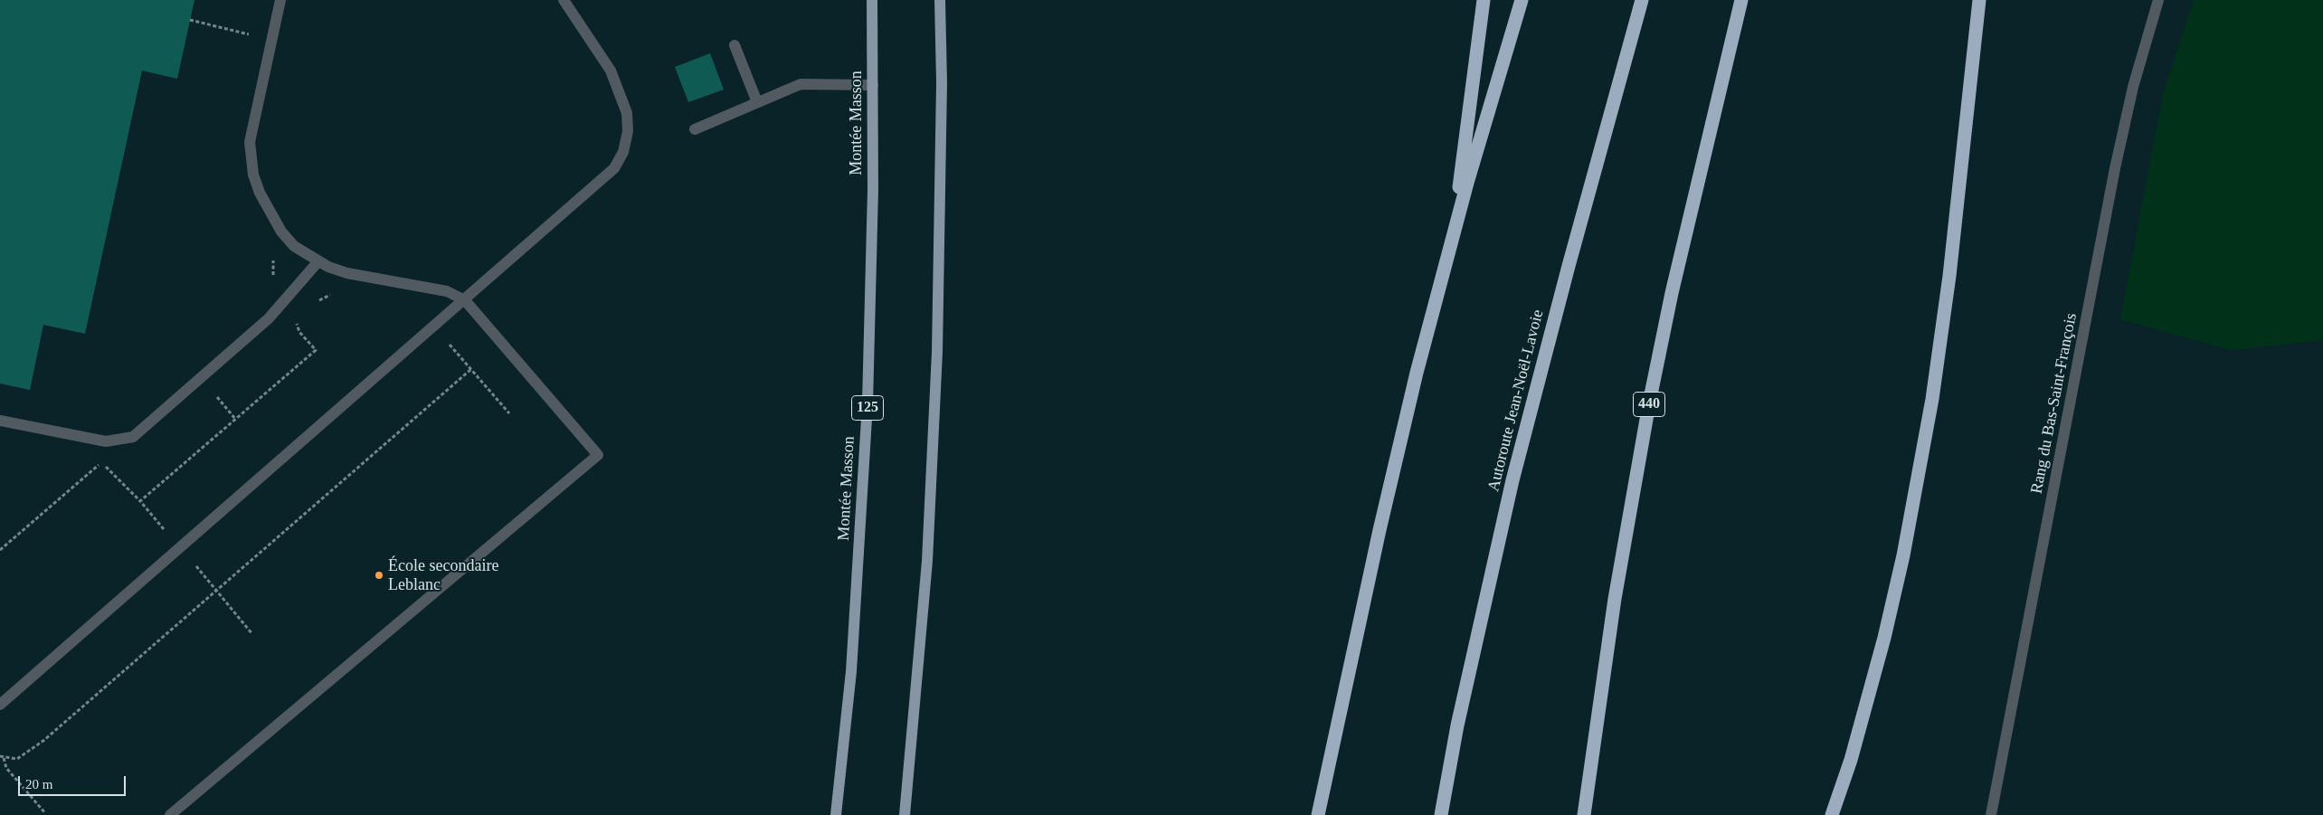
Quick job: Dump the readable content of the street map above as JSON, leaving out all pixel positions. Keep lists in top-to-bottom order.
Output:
{
  "streets": {
    "highway": ["Autoroute Jean-Noël-Lavoie", "440"],
    "main road": ["Montée Masson", "125"],
    "street": ["Rang du Bas-Saint-François"]
  },
  "places": ["École secondaire Leblanc"],
  "scale_bar": "20 m"
}
